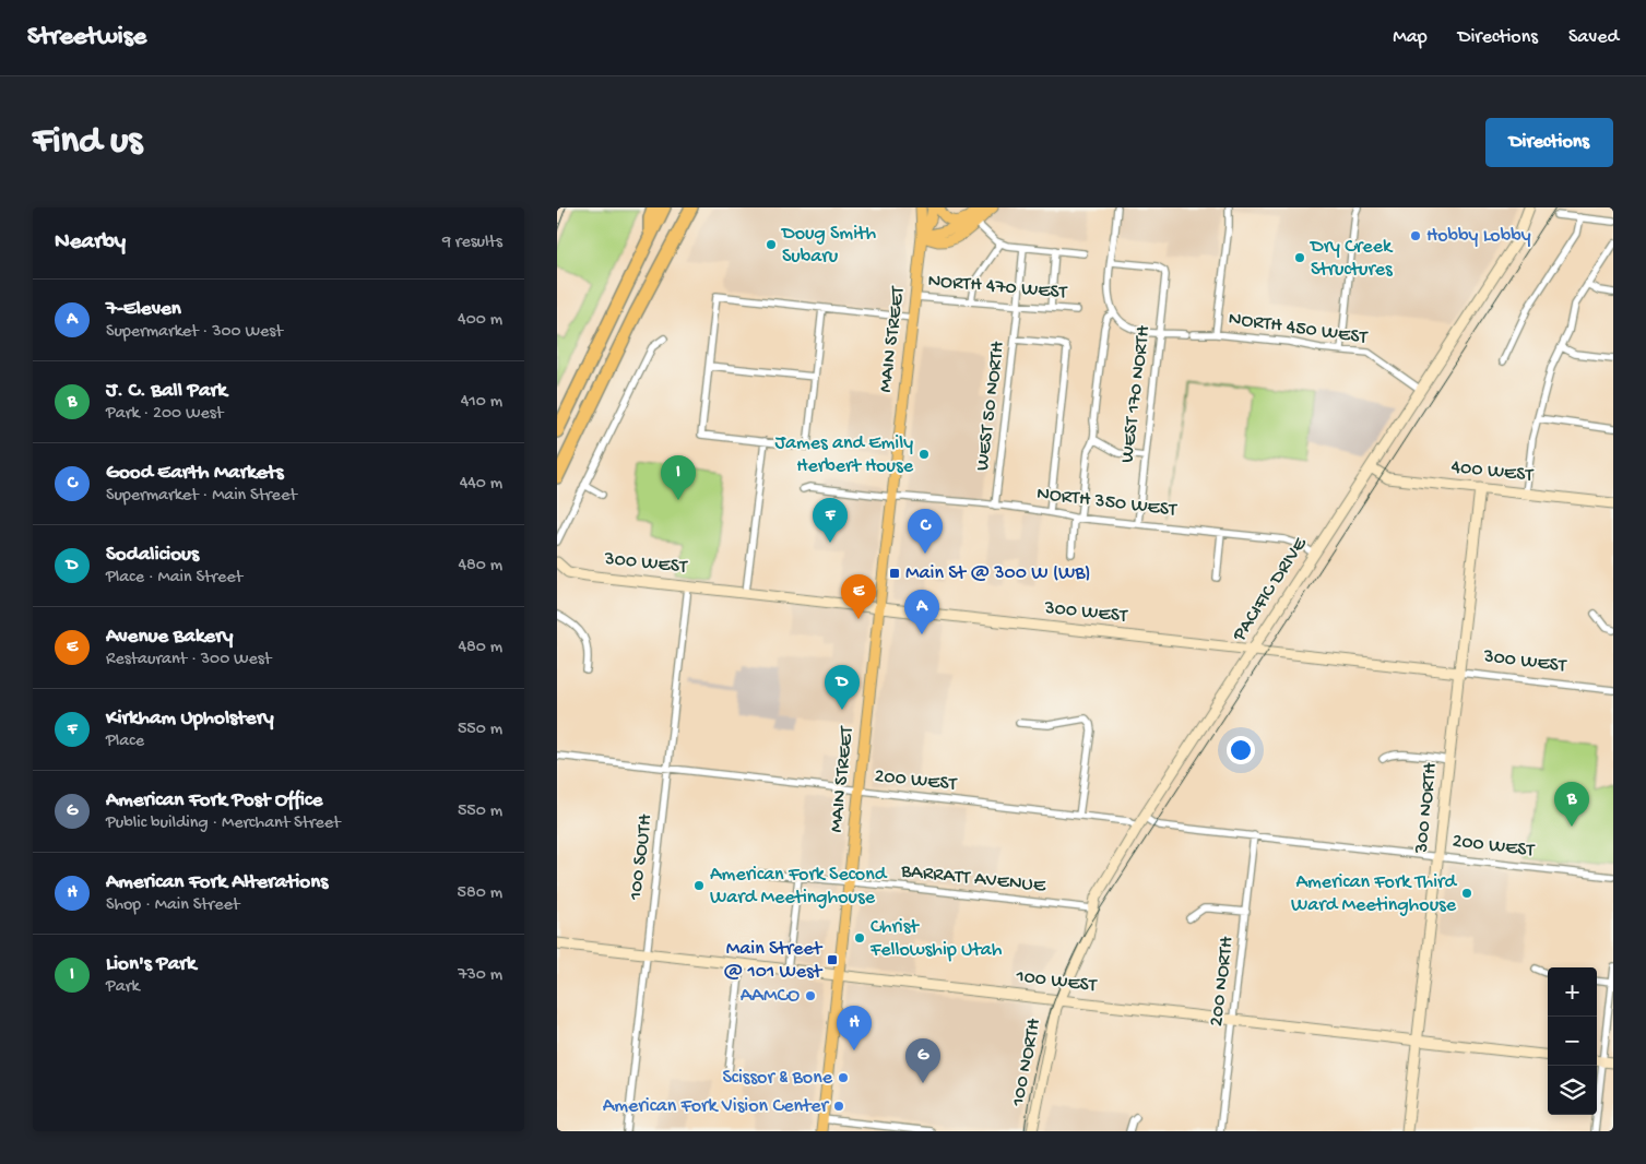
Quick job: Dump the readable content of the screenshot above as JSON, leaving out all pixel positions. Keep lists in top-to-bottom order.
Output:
{
  "streets": {
    "main road": ["MAIN STREET"],
    "street": [
      "NORTH 470 WEST",
      "NORTH 450 WEST",
      "WEST 170 NORTH",
      "WEST 50 NORTH",
      "400 WEST",
      "NORTH 350 WEST",
      "300 WEST",
      "PACIFIC DRIVE",
      "200 WEST",
      "300 NORTH",
      "100 SOUTH",
      "BARRATT AVENUE",
      "100 WEST",
      "200 NORTH",
      "100 NORTH"
    ]
  },
  "crossings": [
    ["NORTH 470 WEST", "MAIN STREET"],
    ["NORTH 470 WEST", "WEST 50 NORTH"],
    ["NORTH 450 WEST", "WEST 170 NORTH"],
    ["NORTH 450 WEST", "PACIFIC DRIVE"],
    ["MAIN STREET", "NORTH 350 WEST"],
    ["MAIN STREET", "300 WEST"],
    ["MAIN STREET", "200 WEST"],
    ["MAIN STREET", "BARRATT AVENUE"],
    ["MAIN STREET", "100 WEST"],
    ["WEST 170 NORTH", "NORTH 350 WEST"],
    ["WEST 50 NORTH", "NORTH 350 WEST"],
    ["400 WEST", "PACIFIC DRIVE"],
    ["400 WEST", "300 NORTH"],
    ["NORTH 350 WEST", "PACIFIC DRIVE"],
    ["300 WEST", "PACIFIC DRIVE"],
    ["300 WEST", "300 NORTH"],
    ["300 WEST", "100 SOUTH"],
    ["PACIFIC DRIVE", "200 WEST"],
    ["PACIFIC DRIVE", "BARRATT AVENUE"],
    ["PACIFIC DRIVE", "100 WEST"],
    ["PACIFIC DRIVE", "100 NORTH"],
    ["200 WEST", "300 NORTH"],
    ["200 WEST", "100 SOUTH"],
    ["200 WEST", "200 NORTH"],
    ["300 NORTH", "100 WEST"],
    ["100 SOUTH", "100 WEST"],
    ["100 WEST", "200 NORTH"],
    ["100 WEST", "100 NORTH"]
  ],
  "places": {
    "other": [
      "Hobby Lobby",
      "Doug Smith Subaru",
      "Dry Creek Structures",
      "James and Emily Herbert House",
      "American Fork Second Ward Meetinghouse",
      "American Fork Third Ward Meetinghouse",
      "Christ Fellowship Utah",
      "AAMCO",
      "Scissor & Bone",
      "American Fork Vision Center"
    ],
    "transit": ["Main St @ 300 W (WB)", "Main Street @ 101 West"]
  },
  "page": {
    "header": "Streetwise",
    "nav": ["Map", "Directions", "Saved"],
    "buttons": "Directions",
    "title": "Find us",
    "heading": ["Nearby", "9 results"],
    "list": [
      {
        "mark": "A",
        "name": "7-Eleven",
        "note": "Supermarket · 300 West",
        "value": "400 m"
      },
      {
        "mark": "B",
        "name": "J. C. Ball Park",
        "note": "Park · 200 West",
        "value": "410 m"
      },
      {
        "mark": "C",
        "name": "Good Earth Markets",
        "note": "Supermarket · Main Street",
        "value": "440 m"
      },
      {
        "mark": "D",
        "name": "Sodalicious",
        "note": "Place · Main Street",
        "value": "480 m"
      },
      {
        "mark": "E",
        "name": "Avenue Bakery",
        "note": "Restaurant · 300 West",
        "value": "480 m"
      },
      {
        "mark": "F",
        "name": "Kirkham Upholstery",
        "note": "Place",
        "value": "550 m"
      },
      {
        "mark": "G",
        "name": "American Fork Post Office",
        "note": "Public building · Merchant Street",
        "value": "550 m"
      },
      {
        "mark": "H",
        "name": "American Fork Alterations",
        "note": "Shop · Main Street",
        "value": "580 m"
      },
      {
        "mark": "I",
        "name": "Lion's Park",
        "note": "Park",
        "value": "730 m"
      }
    ],
    "pins": [
      "I",
      "F",
      "C",
      "E",
      "A",
      "D",
      "B",
      "H",
      "G"
    ],
    "map_buttons": ["+", "−"]
  }
}
